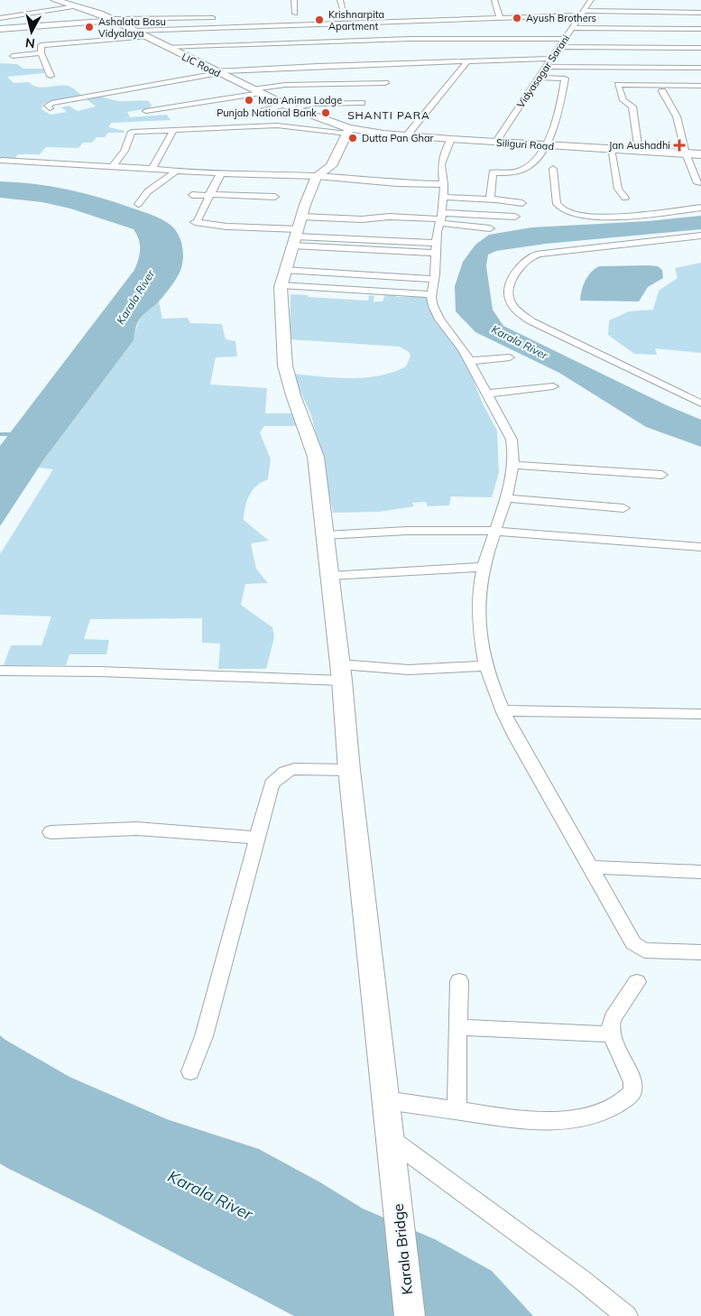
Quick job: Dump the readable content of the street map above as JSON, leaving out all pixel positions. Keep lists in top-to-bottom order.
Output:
{
  "streets": {
    "main road": ["LIC Road", "Siliguri Road", "Karala Bridge"],
    "street": ["Vidyasagar Sarani"]
  },
  "crossings": [
    ["LIC Road", "Siliguri Road"],
    ["Vidyasagar Sarani", "Siliguri Road"]
  ],
  "districts": ["SHANTI PARA"],
  "water": ["Karala River"],
  "places": {
    "other": [
      "Ayush Brothers",
      "Krishnarpita Apartment",
      "Ashalata Basu Vidyalaya",
      "Maa Anima Lodge",
      "Punjab National Bank",
      "Dutta Pan Ghar"
    ],
    "health": ["Jan Aushadhi"]
  },
  "north": "bottom"
}
